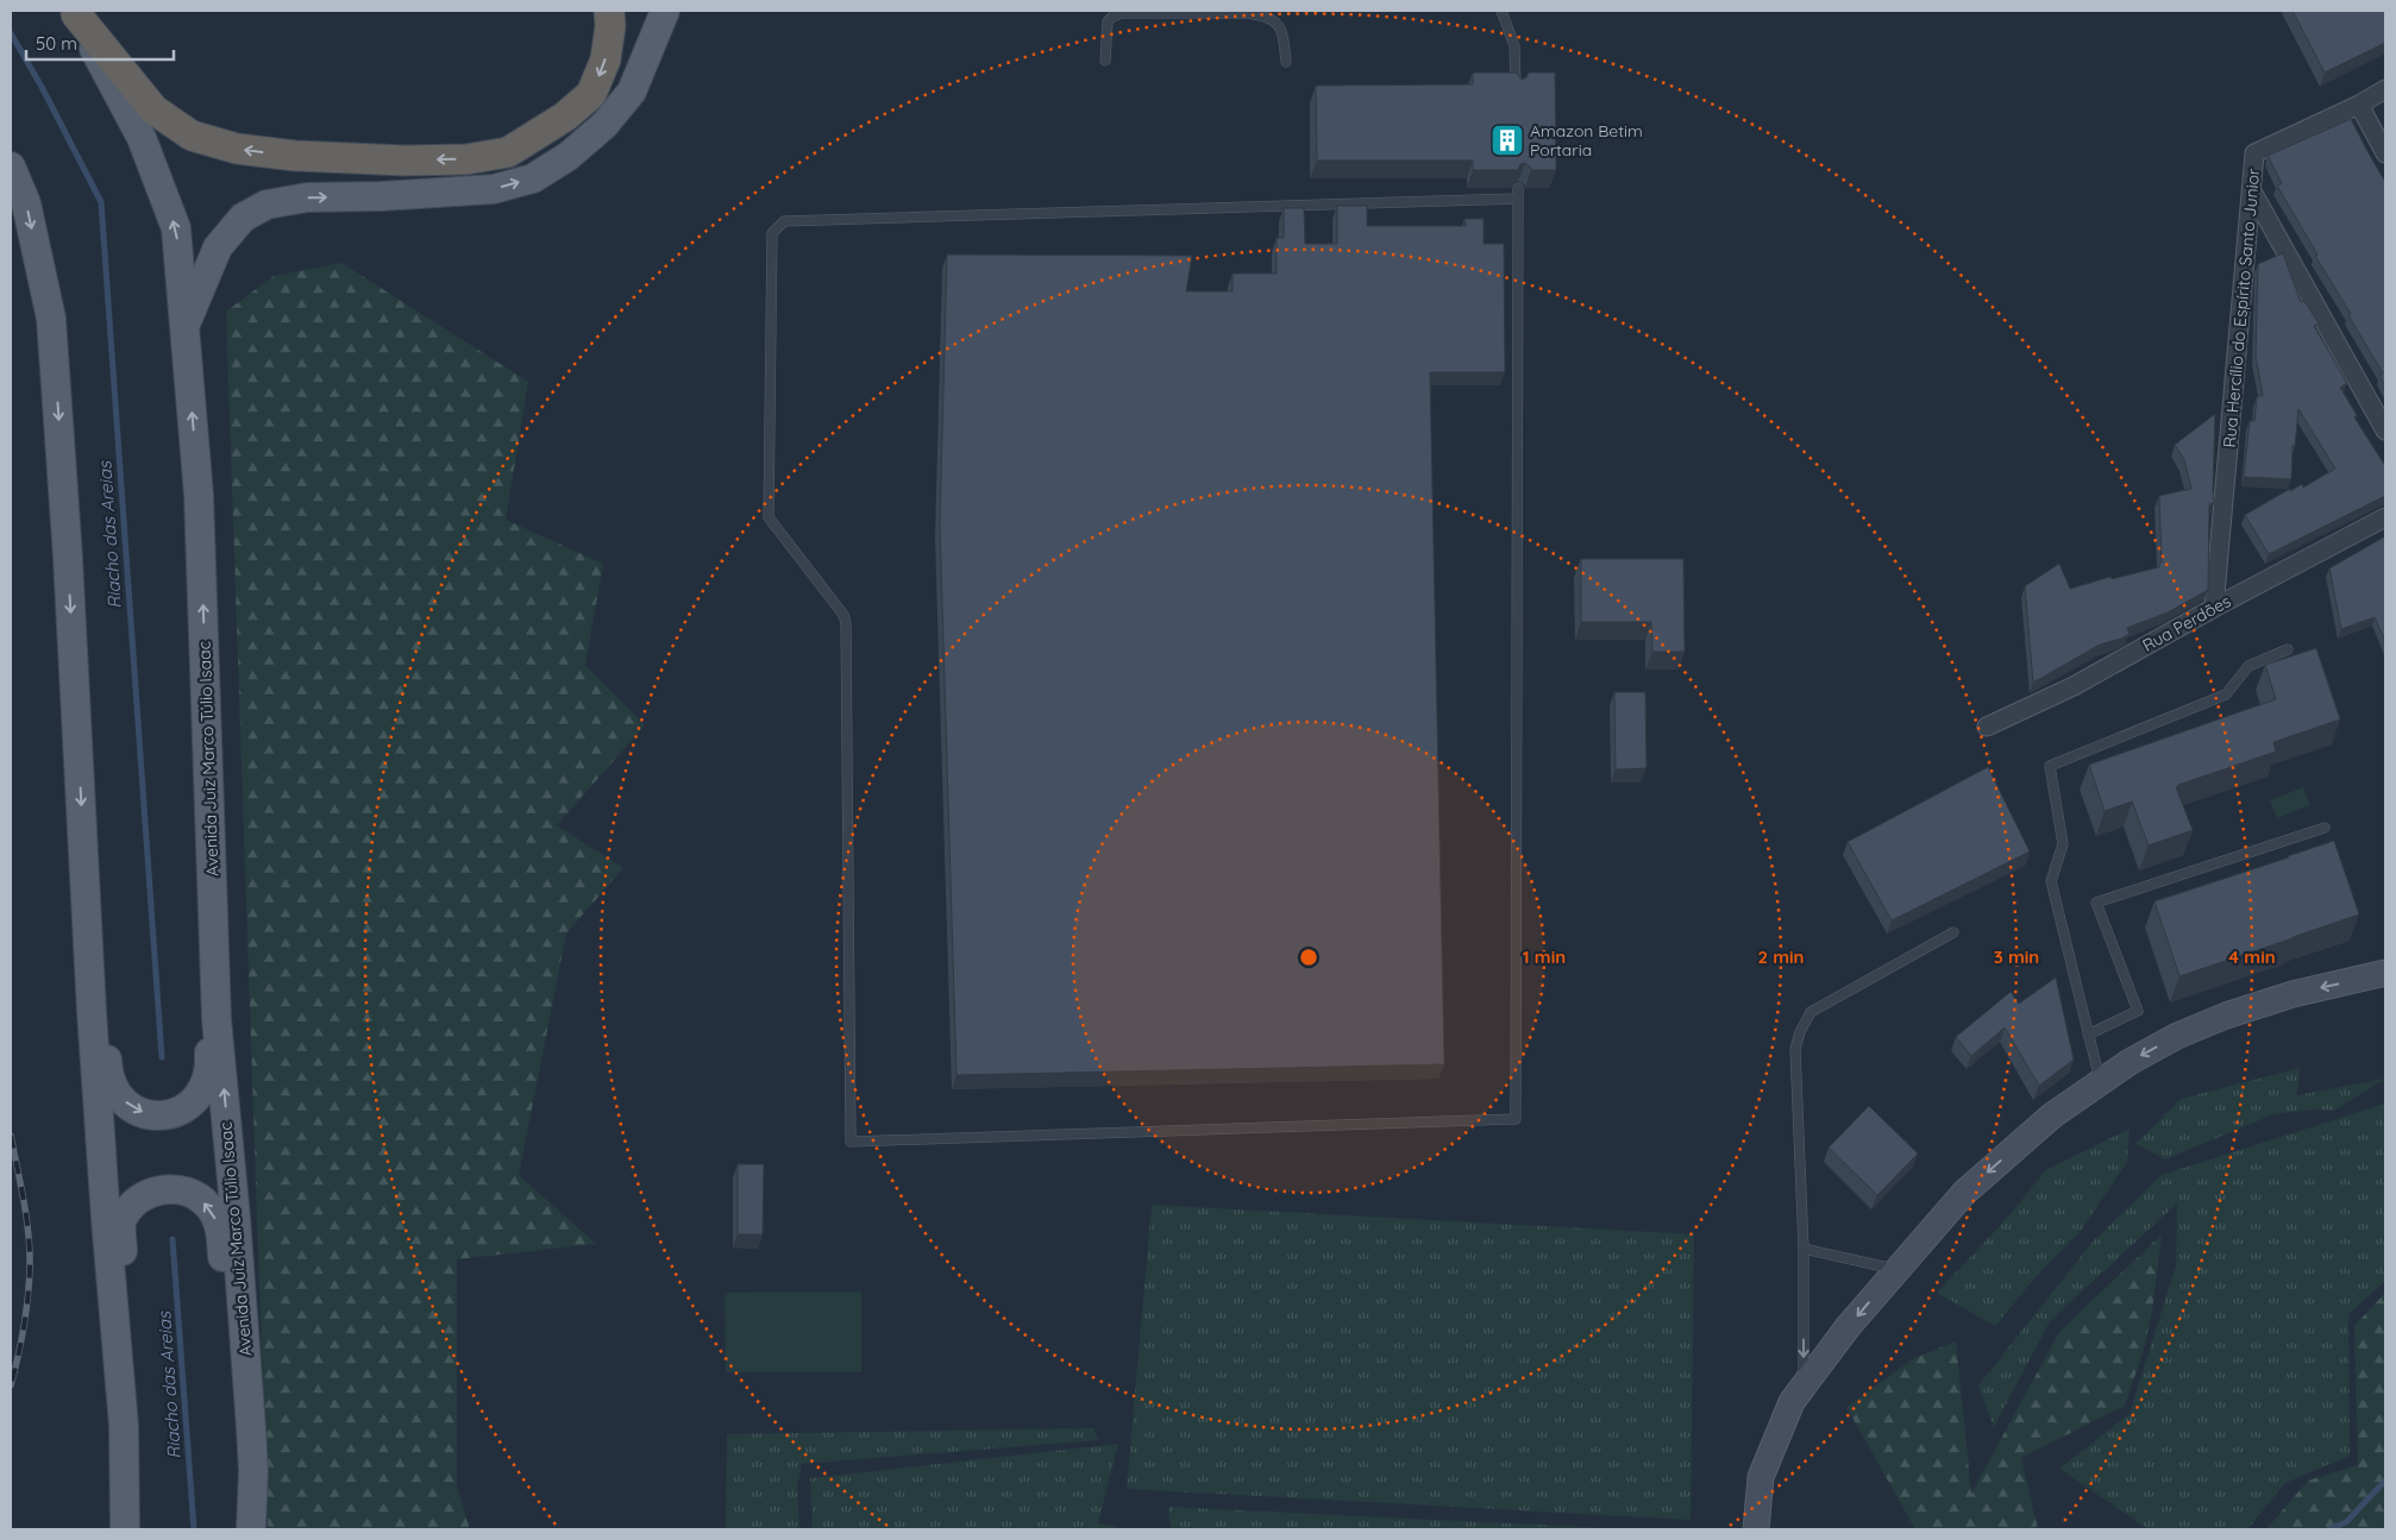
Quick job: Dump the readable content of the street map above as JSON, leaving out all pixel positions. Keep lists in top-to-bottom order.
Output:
{
  "streets": {
    "main road": ["Avenida Juiz Marco Túlio Isaac"],
    "street": ["Rua Hercílio do Espírito Santo Junior", "Rua Perdões"]
  },
  "crossings": [
    ["Rua Hercílio do Espírito Santo Junior", "Rua Perdões"]
  ],
  "water": ["Riacho das Areias"],
  "places": {
    "building": ["Amazon Betim Portaria"]
  },
  "scale_bar": "50 m",
  "rings": [
    "1 min",
    "2 min",
    "3 min",
    "4 min"
  ]
}
